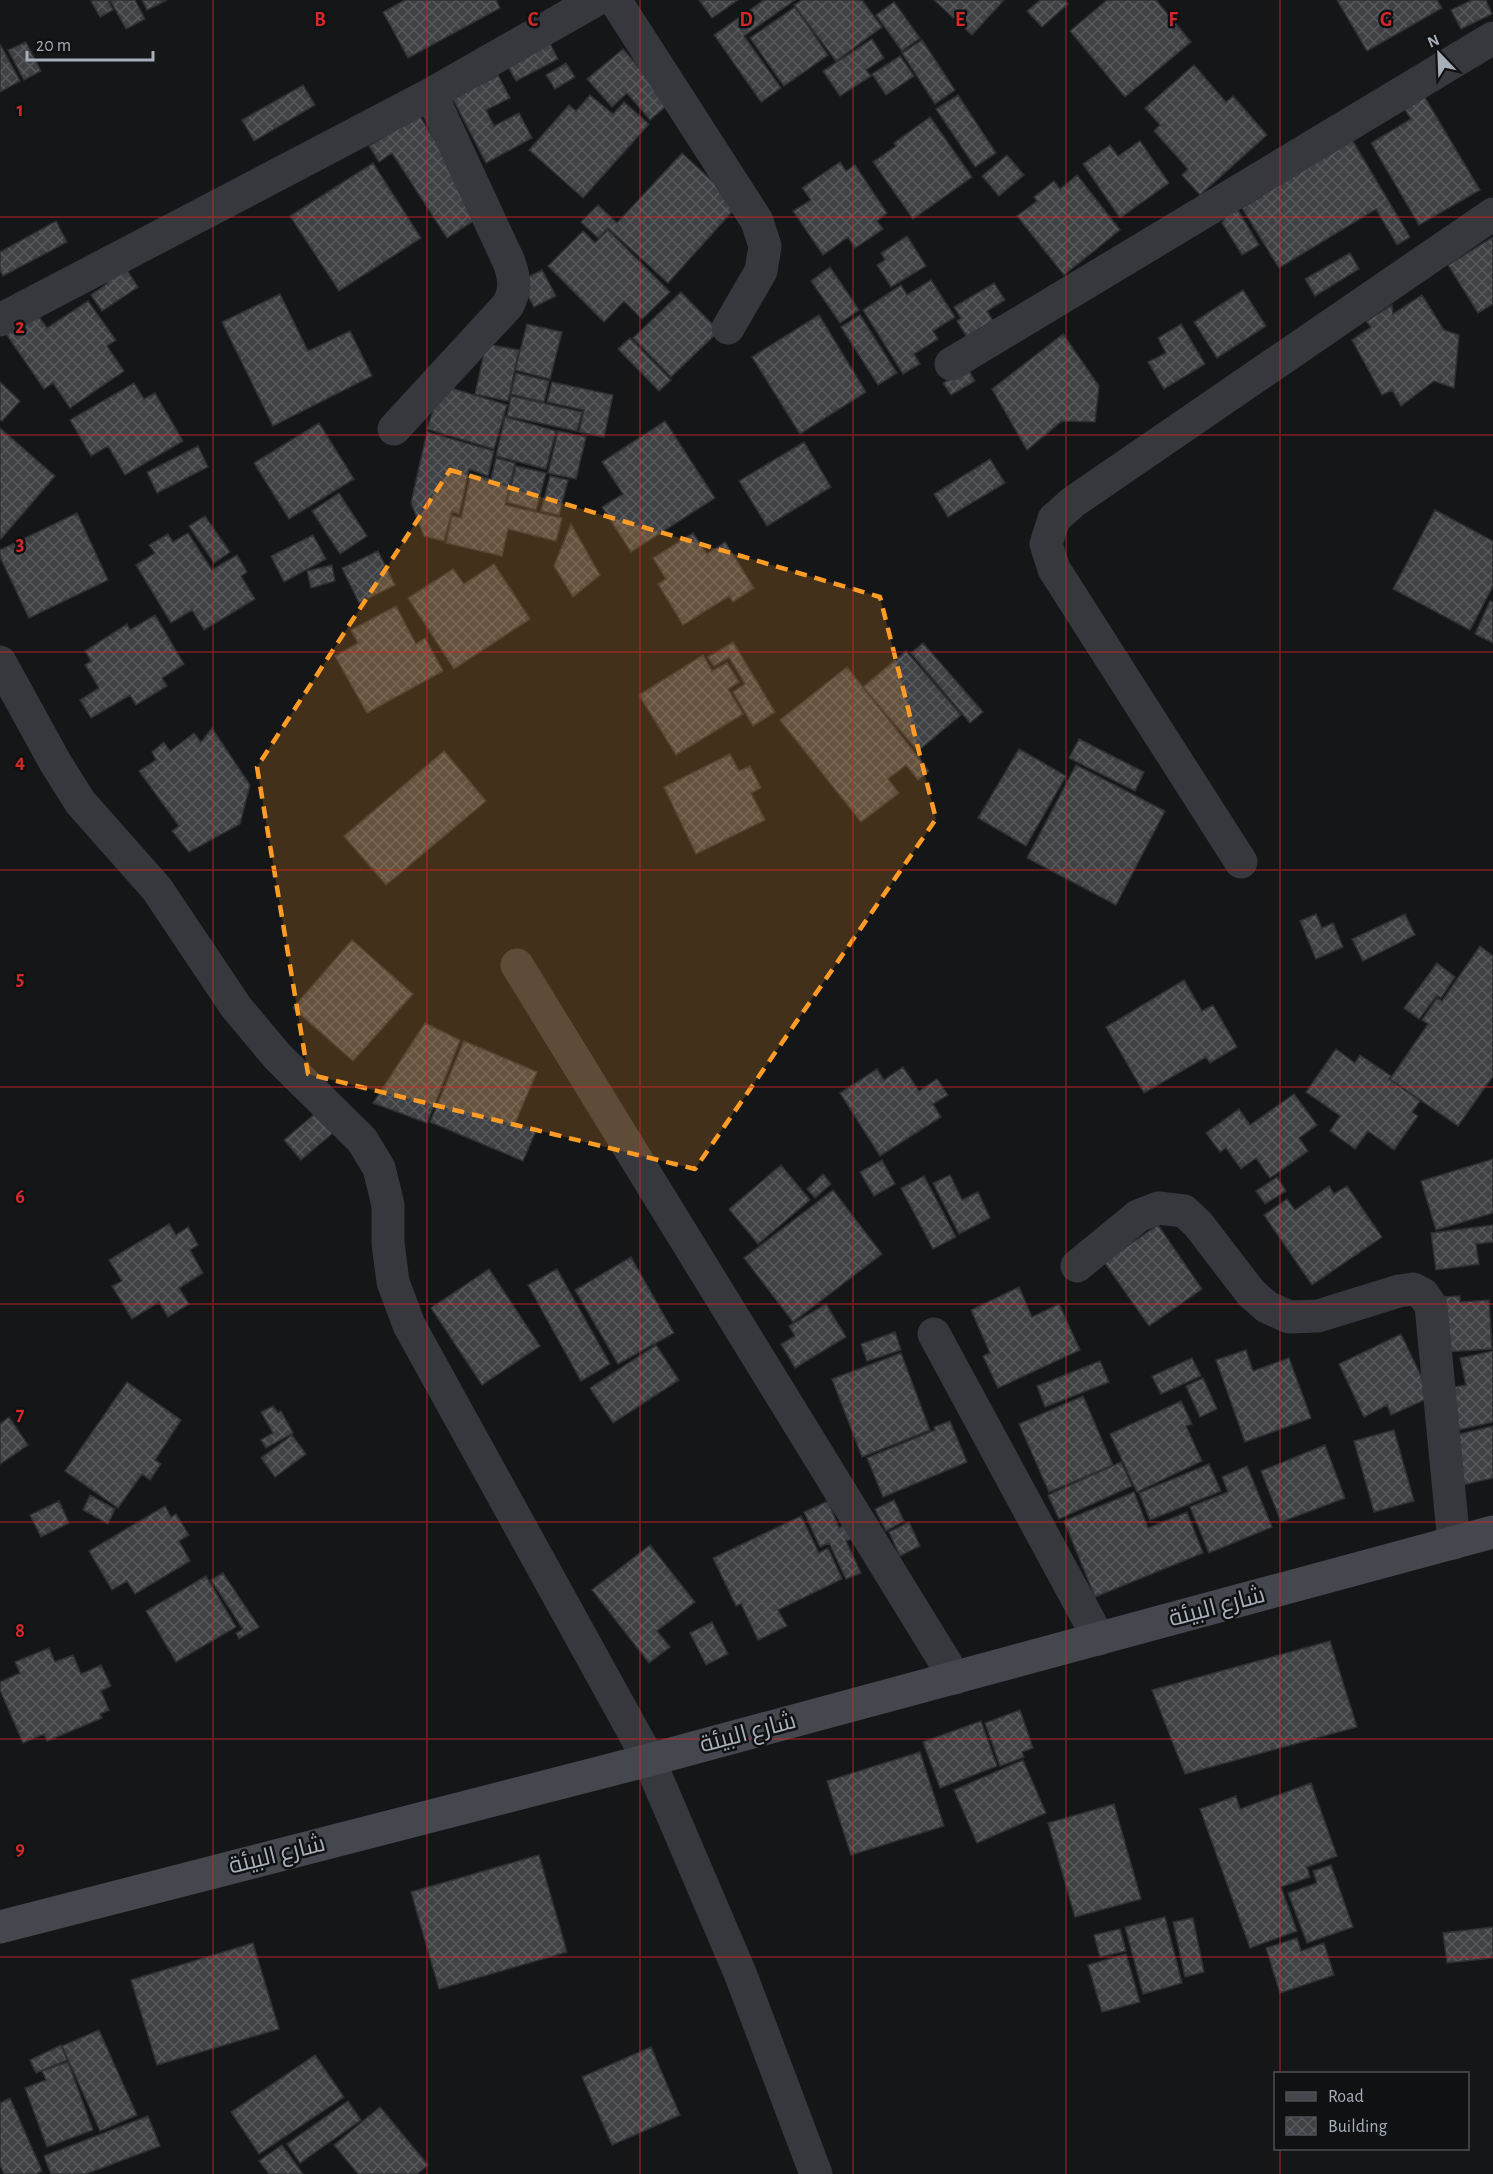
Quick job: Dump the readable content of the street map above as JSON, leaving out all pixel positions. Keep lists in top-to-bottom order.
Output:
{
  "streets": {
    "street": ["شارع البيئة"]
  },
  "legend": ["Road", "Building"],
  "scale_bar": "20 m",
  "north": "top left",
  "grid": {
    "columns": [
      "B",
      "C",
      "D",
      "E",
      "F",
      "G"
    ],
    "rows": [
      "1",
      "2",
      "3",
      "4",
      "5",
      "6",
      "7",
      "8",
      "9"
    ]
  }
}
